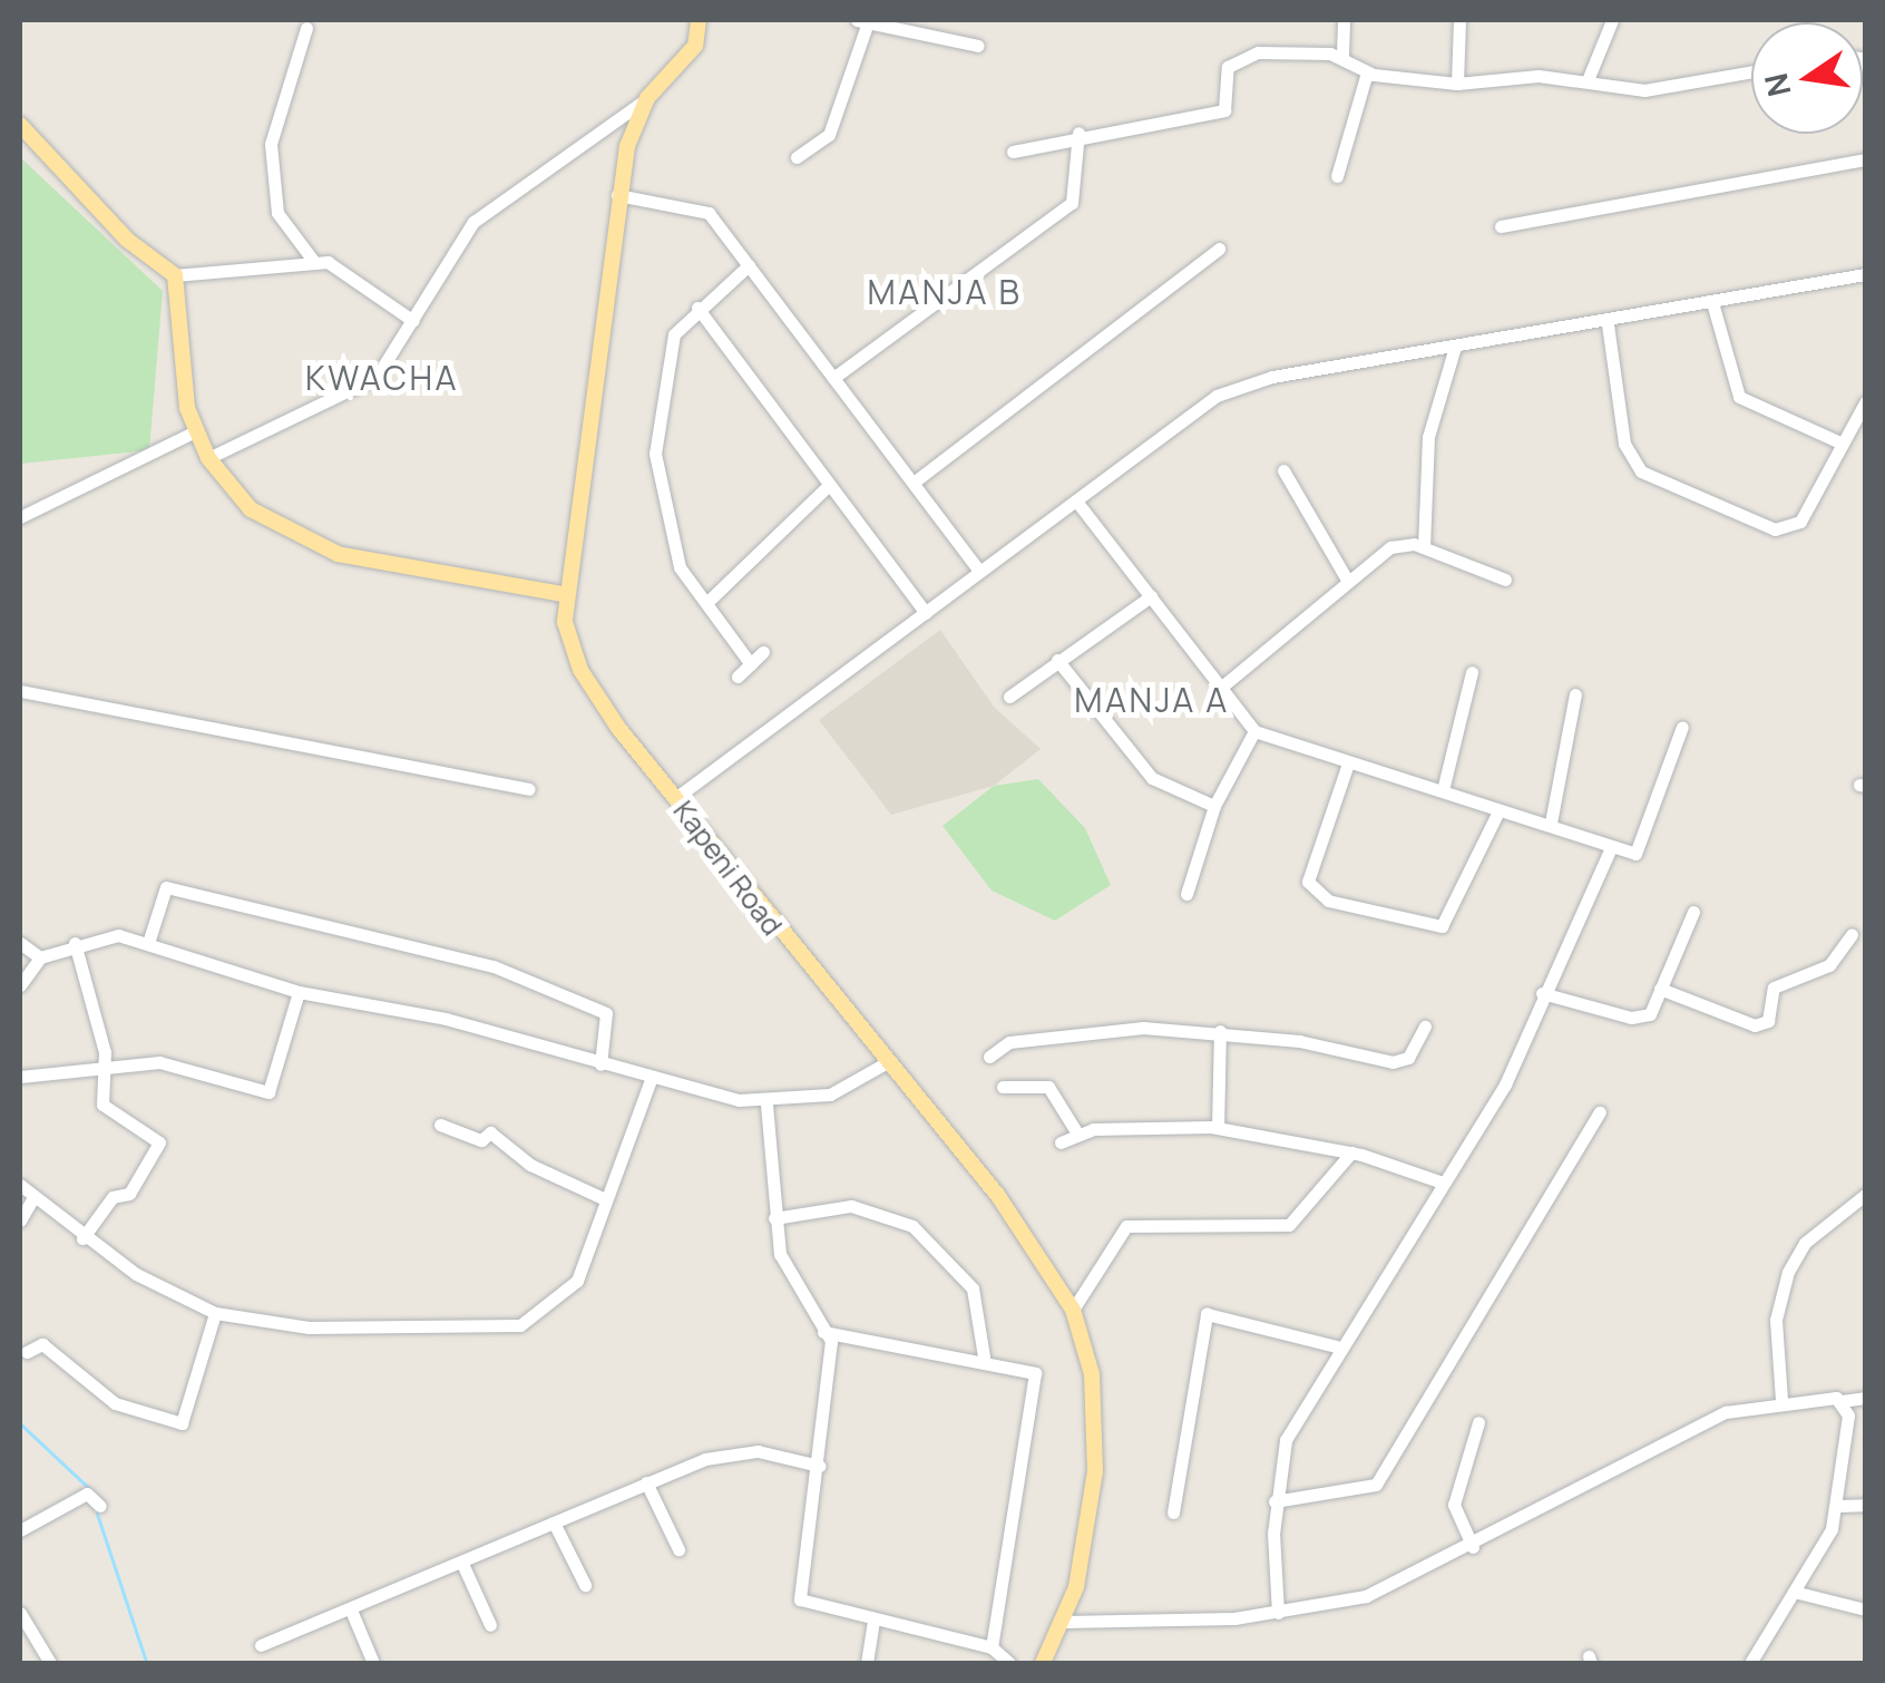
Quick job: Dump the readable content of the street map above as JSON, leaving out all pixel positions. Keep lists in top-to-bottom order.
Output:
{
  "streets": {
    "main road": ["Kapeni Road"]
  },
  "districts": ["MANJA B", "KWACHA", "MANJA A"],
  "north": "left"
}
